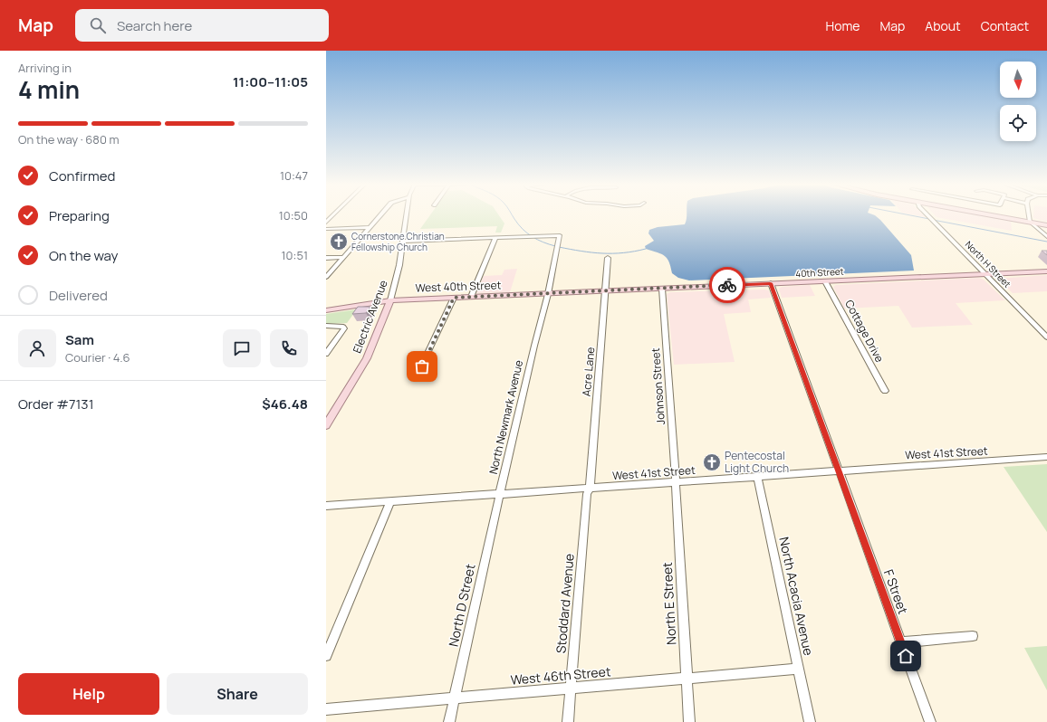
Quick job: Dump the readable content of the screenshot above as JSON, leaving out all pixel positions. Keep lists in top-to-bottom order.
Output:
{
  "streets": {
    "main road": ["40th Street", "West 40th Street", "Electric Avenue"],
    "street": [
      "North H Street",
      "Cottage Drive",
      "Acre Lane",
      "Johnson Street",
      "North Newmark Avenue",
      "West 41st Street",
      "F Street",
      "North Acacia Avenue",
      "Stoddard Avenue",
      "North E Street",
      "North D Street",
      "West 46th Street"
    ]
  },
  "crossings": [
    ["North H Street", "40th Street"],
    ["40th Street", "West 40th Street"],
    ["40th Street", "Cottage Drive"],
    ["40th Street", "Acre Lane"],
    ["40th Street", "Johnson Street"],
    ["40th Street", "F Street"],
    ["West 40th Street", "Electric Avenue"],
    ["West 40th Street", "North Newmark Avenue"],
    ["Acre Lane", "West 41st Street"],
    ["Acre Lane", "Stoddard Avenue"],
    ["Johnson Street", "West 41st Street"],
    ["Johnson Street", "North E Street"],
    ["North Newmark Avenue", "West 41st Street"],
    ["North Newmark Avenue", "North D Street"],
    ["West 41st Street", "F Street"],
    ["West 41st Street", "North Acacia Avenue"],
    ["West 41st Street", "Stoddard Avenue"],
    ["West 41st Street", "North E Street"],
    ["West 41st Street", "North D Street"],
    ["North Acacia Avenue", "West 46th Street"],
    ["Stoddard Avenue", "West 46th Street"],
    ["North E Street", "West 46th Street"],
    ["North D Street", "West 46th Street"]
  ],
  "places": {
    "church": ["Cornerstone Christian Fellowship Church", "Pentecostal Light Church"]
  },
  "north": "bottom",
  "page": {
    "header": "Map",
    "search": "Search here",
    "nav": [
      "Home",
      "Map",
      "About",
      "Contact"
    ],
    "heading": ["4 min", "Arriving in", "11:00–11:05"],
    "panel": [
      "Sam",
      "Courier · 4.6",
      "Order #7131",
      "$46.48"
    ],
    "bar": "On the way · 680 m",
    "list": [
      ["Confirmed", "10:47"],
      ["Preparing", "10:50"],
      ["On the way", "10:51"],
      "Delivered"
    ],
    "buttons": ["Help", "Share"]
  }
}
